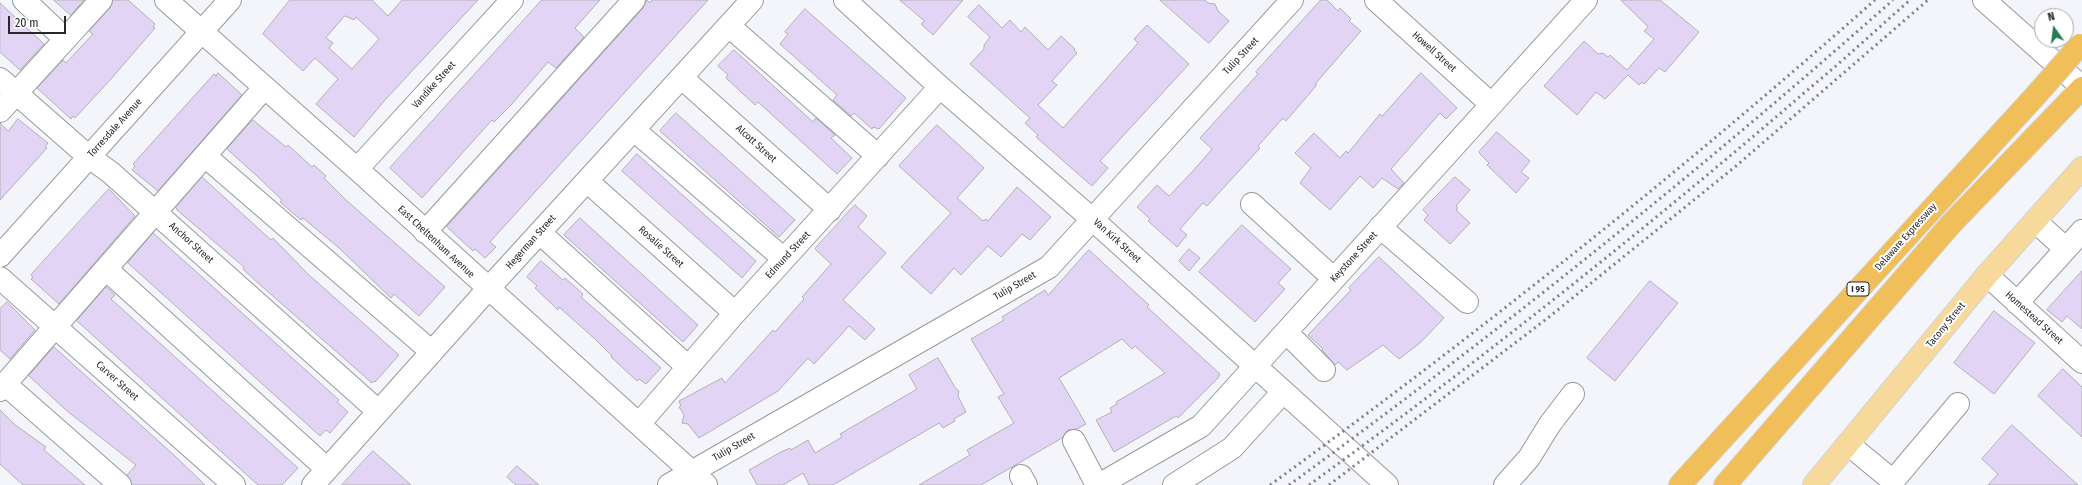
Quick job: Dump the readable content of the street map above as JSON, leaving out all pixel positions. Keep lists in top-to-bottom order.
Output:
{
  "streets": {
    "highway": ["Delaware Expressway", "I 95"],
    "main road": ["Tacony Street"],
    "street": [
      "Howell Street",
      "Tulip Street",
      "Vandike Street",
      "Torresdale Avenue",
      "Alcott Street",
      "Van Kirk Street",
      "East Cheltenham Avenue",
      "Hegerman Street",
      "Anchor Street",
      "Rosalie Street",
      "Edmund Street",
      "Keystone Street",
      "Homestead Street",
      "Carver Street"
    ]
  },
  "crossings": [
    ["Howell Street", "Keystone Street"],
    ["Tulip Street", "Van Kirk Street"],
    ["Tulip Street", "East Cheltenham Avenue"],
    ["Vandike Street", "East Cheltenham Avenue"],
    ["Torresdale Avenue", "East Cheltenham Avenue"],
    ["Torresdale Avenue", "Anchor Street"],
    ["Alcott Street", "Hegerman Street"],
    ["Alcott Street", "Edmund Street"],
    ["Van Kirk Street", "Edmund Street"],
    ["Van Kirk Street", "Keystone Street"],
    ["East Cheltenham Avenue", "Hegerman Street"],
    ["East Cheltenham Avenue", "Edmund Street"],
    ["Hegerman Street", "Anchor Street"],
    ["Hegerman Street", "Rosalie Street"],
    ["Rosalie Street", "Edmund Street"],
    ["Homestead Street", "Tacony Street"]
  ],
  "scale_bar": "20 m",
  "north": "top"
}
